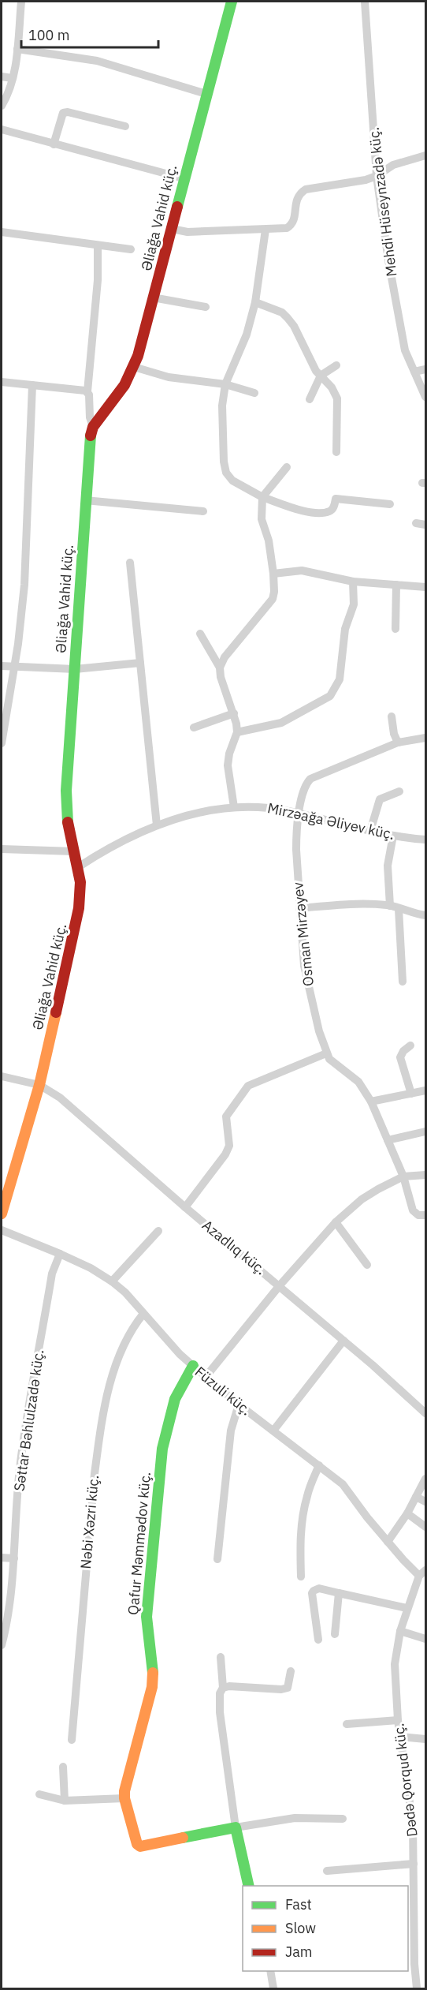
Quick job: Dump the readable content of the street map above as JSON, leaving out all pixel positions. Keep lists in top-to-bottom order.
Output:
{
  "streets": {
    "street": [
      "Mehdi Hüseynzadə küç.",
      "Əliağa Vahid küç.",
      "Mirzəağa Əliyev küç.",
      "Osman Mirzəyev",
      "Azadlıq küç.",
      "Füzuli küç.",
      "Səttar Bəhlulzadə küç.",
      "Nəbi Xəzri küç.",
      "Qafur Məmmədov küç.",
      "Dədə Qorqud küç."
    ]
  },
  "crossings": [
    ["Əliağa Vahid küç.", "Mirzəağa Əliyev küç."],
    ["Əliağa Vahid küç.", "Azadlıq küç."],
    ["Mirzəağa Əliyev küç.", "Osman Mirzəyev"],
    ["Füzuli küç.", "Səttar Bəhlulzadə küç."],
    ["Füzuli küç.", "Nəbi Xəzri küç."],
    ["Füzuli küç.", "Qafur Məmmədov küç."],
    ["Füzuli küç.", "Dədə Qorqud küç."]
  ],
  "legend": ["Fast", "Slow", "Jam"],
  "scale_bar": "100 m"
}
